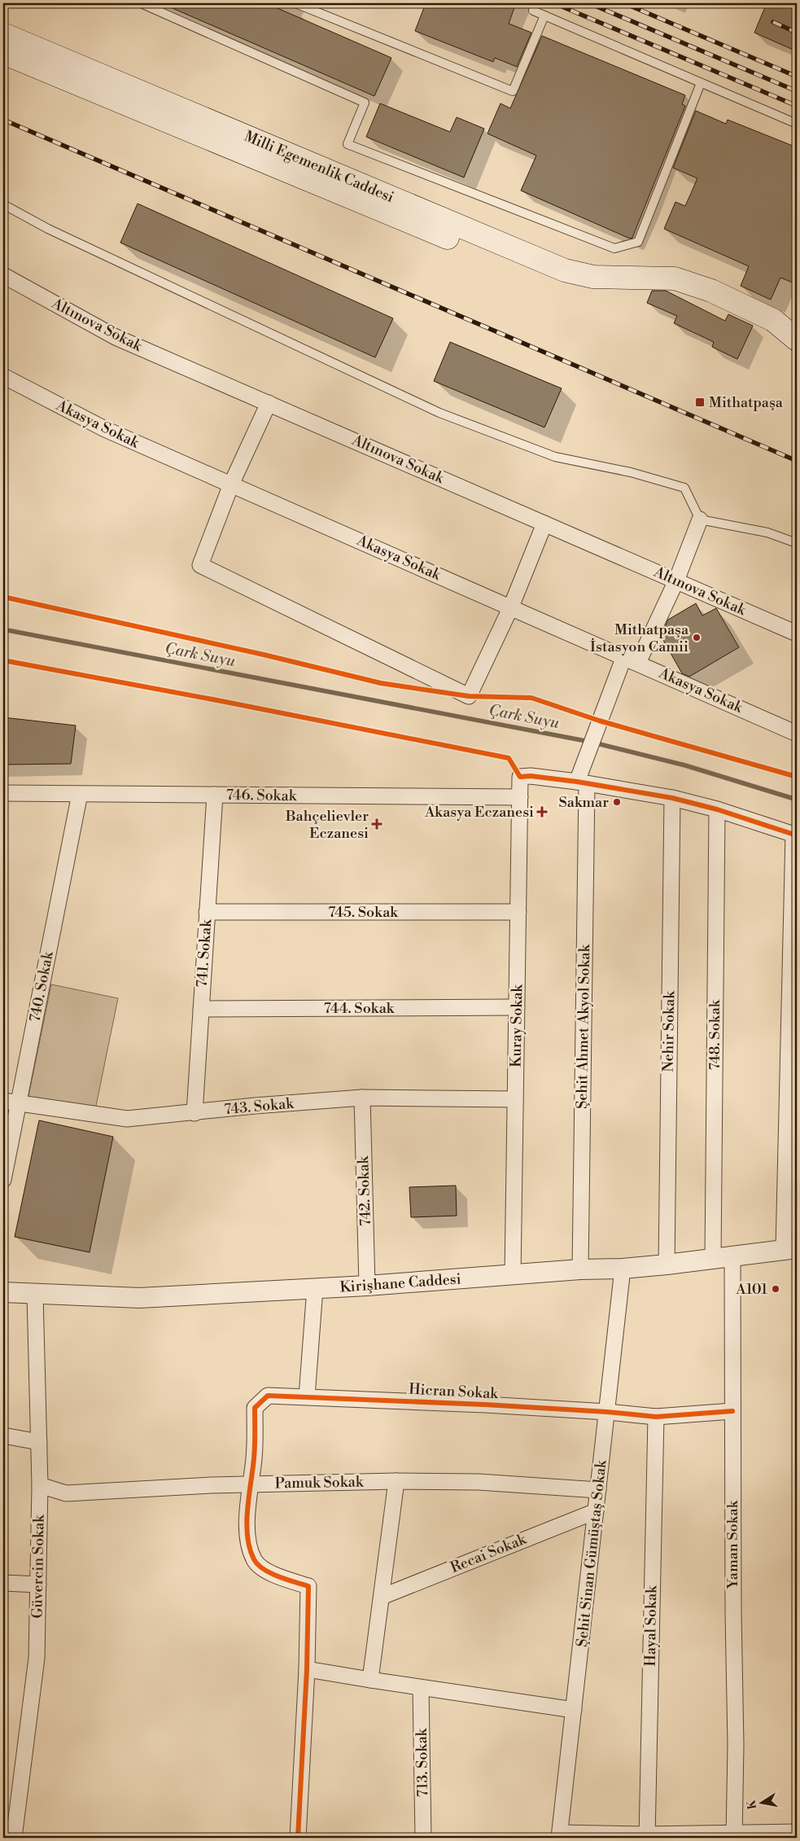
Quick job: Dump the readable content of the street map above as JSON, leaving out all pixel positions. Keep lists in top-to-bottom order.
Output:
{
  "streets": {
    "main road": ["Milli Egemenlik Caddesi"],
    "street": [
      "Altınova Sokak",
      "Akasya Sokak",
      "746. Sokak",
      "745. Sokak",
      "741. Sokak",
      "740. Sokak",
      "744. Sokak",
      "Kuray Sokak",
      "Şehit Ahmet Akyol Sokak",
      "Nehir Sokak",
      "748. Sokak",
      "743. Sokak",
      "742. Sokak",
      "Kirişhane Caddesi",
      "Hicran Sokak",
      "Pamuk Sokak",
      "Yaman Sokak",
      "Recai Sokak",
      "Şehit Sinan Gümüştaş Sokak",
      "Güvercin Sokak",
      "Hayal Sokak",
      "713. Sokak"
    ]
  },
  "crossings": [
    ["Altınova Sokak", "Şehit Ahmet Akyol Sokak"],
    ["Akasya Sokak", "Şehit Ahmet Akyol Sokak"],
    ["746. Sokak", "741. Sokak"],
    ["746. Sokak", "740. Sokak"],
    ["746. Sokak", "Kuray Sokak"],
    ["745. Sokak", "741. Sokak"],
    ["745. Sokak", "Kuray Sokak"],
    ["741. Sokak", "744. Sokak"],
    ["741. Sokak", "743. Sokak"],
    ["740. Sokak", "743. Sokak"],
    ["744. Sokak", "Kuray Sokak"],
    ["Kuray Sokak", "Şehit Ahmet Akyol Sokak"],
    ["Kuray Sokak", "743. Sokak"],
    ["Kuray Sokak", "Kirişhane Caddesi"],
    ["Şehit Ahmet Akyol Sokak", "Kirişhane Caddesi"],
    ["Nehir Sokak", "Kirişhane Caddesi"],
    ["748. Sokak", "Kirişhane Caddesi"],
    ["743. Sokak", "742. Sokak"],
    ["742. Sokak", "Kirişhane Caddesi"],
    ["Kirişhane Caddesi", "Yaman Sokak"],
    ["Kirişhane Caddesi", "Şehit Sinan Gümüştaş Sokak"],
    ["Kirişhane Caddesi", "Güvercin Sokak"],
    ["Hicran Sokak", "Pamuk Sokak"],
    ["Hicran Sokak", "Yaman Sokak"],
    ["Hicran Sokak", "Şehit Sinan Gümüştaş Sokak"],
    ["Hicran Sokak", "Hayal Sokak"],
    ["Pamuk Sokak", "Şehit Sinan Gümüştaş Sokak"],
    ["Pamuk Sokak", "Güvercin Sokak"],
    ["Recai Sokak", "Şehit Sinan Gümüştaş Sokak"]
  ],
  "water": ["Çark Suyu"],
  "places": {
    "transit": ["Mithatpaşa"],
    "other": ["Mithatpaşa İstasyon Camii", "Sakmar", "A101"],
    "health": ["Akasya Eczanesi", "Bahçelievler Eczanesi"]
  },
  "north": "left"
}
